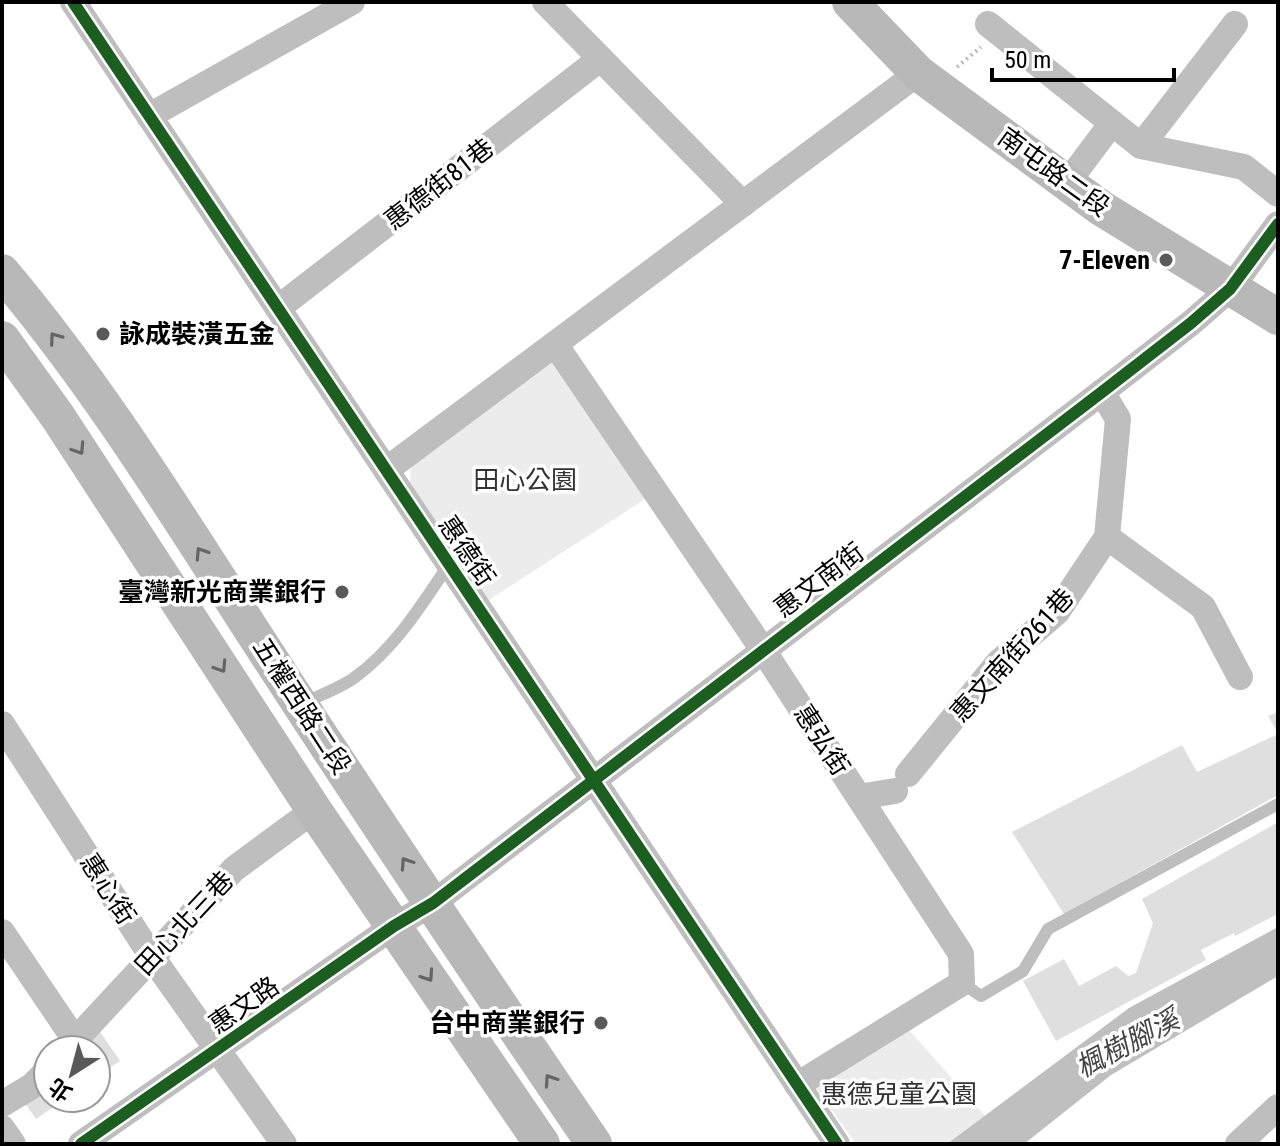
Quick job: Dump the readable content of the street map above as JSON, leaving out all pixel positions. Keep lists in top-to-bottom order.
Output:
{
  "streets": {
    "main road": ["南屯路二段", "五權西路二段"],
    "street": [
      "惠德街81巷",
      "惠德街",
      "惠文南街",
      "惠文南街261巷",
      "惠弘街",
      "惠心街",
      "田心北三巷",
      "惠文路"
    ]
  },
  "crossings": [
    ["南屯路二段", "惠文南街"],
    ["惠德街81巷", "惠德街"],
    ["惠德街", "惠文南街"],
    ["惠文南街", "惠文南街261巷"],
    ["惠文南街", "五權西路二段"],
    ["惠文南街", "惠弘街"],
    ["惠文南街", "惠文路"],
    ["惠文南街261巷", "惠弘街"],
    ["五權西路二段", "田心北三巷"],
    ["五權西路二段", "惠文路"],
    ["惠心街", "田心北三巷"],
    ["惠心街", "惠文路"]
  ],
  "water": ["楓樹腳溪"],
  "parks": ["田心公園", "惠德兒童公園"],
  "places": [
    "7-Eleven",
    "詠成裝潢五金",
    "臺灣新光商業銀行",
    "台中商業銀行"
  ],
  "scale_bar": "50 m",
  "north": "bottom left"
}
